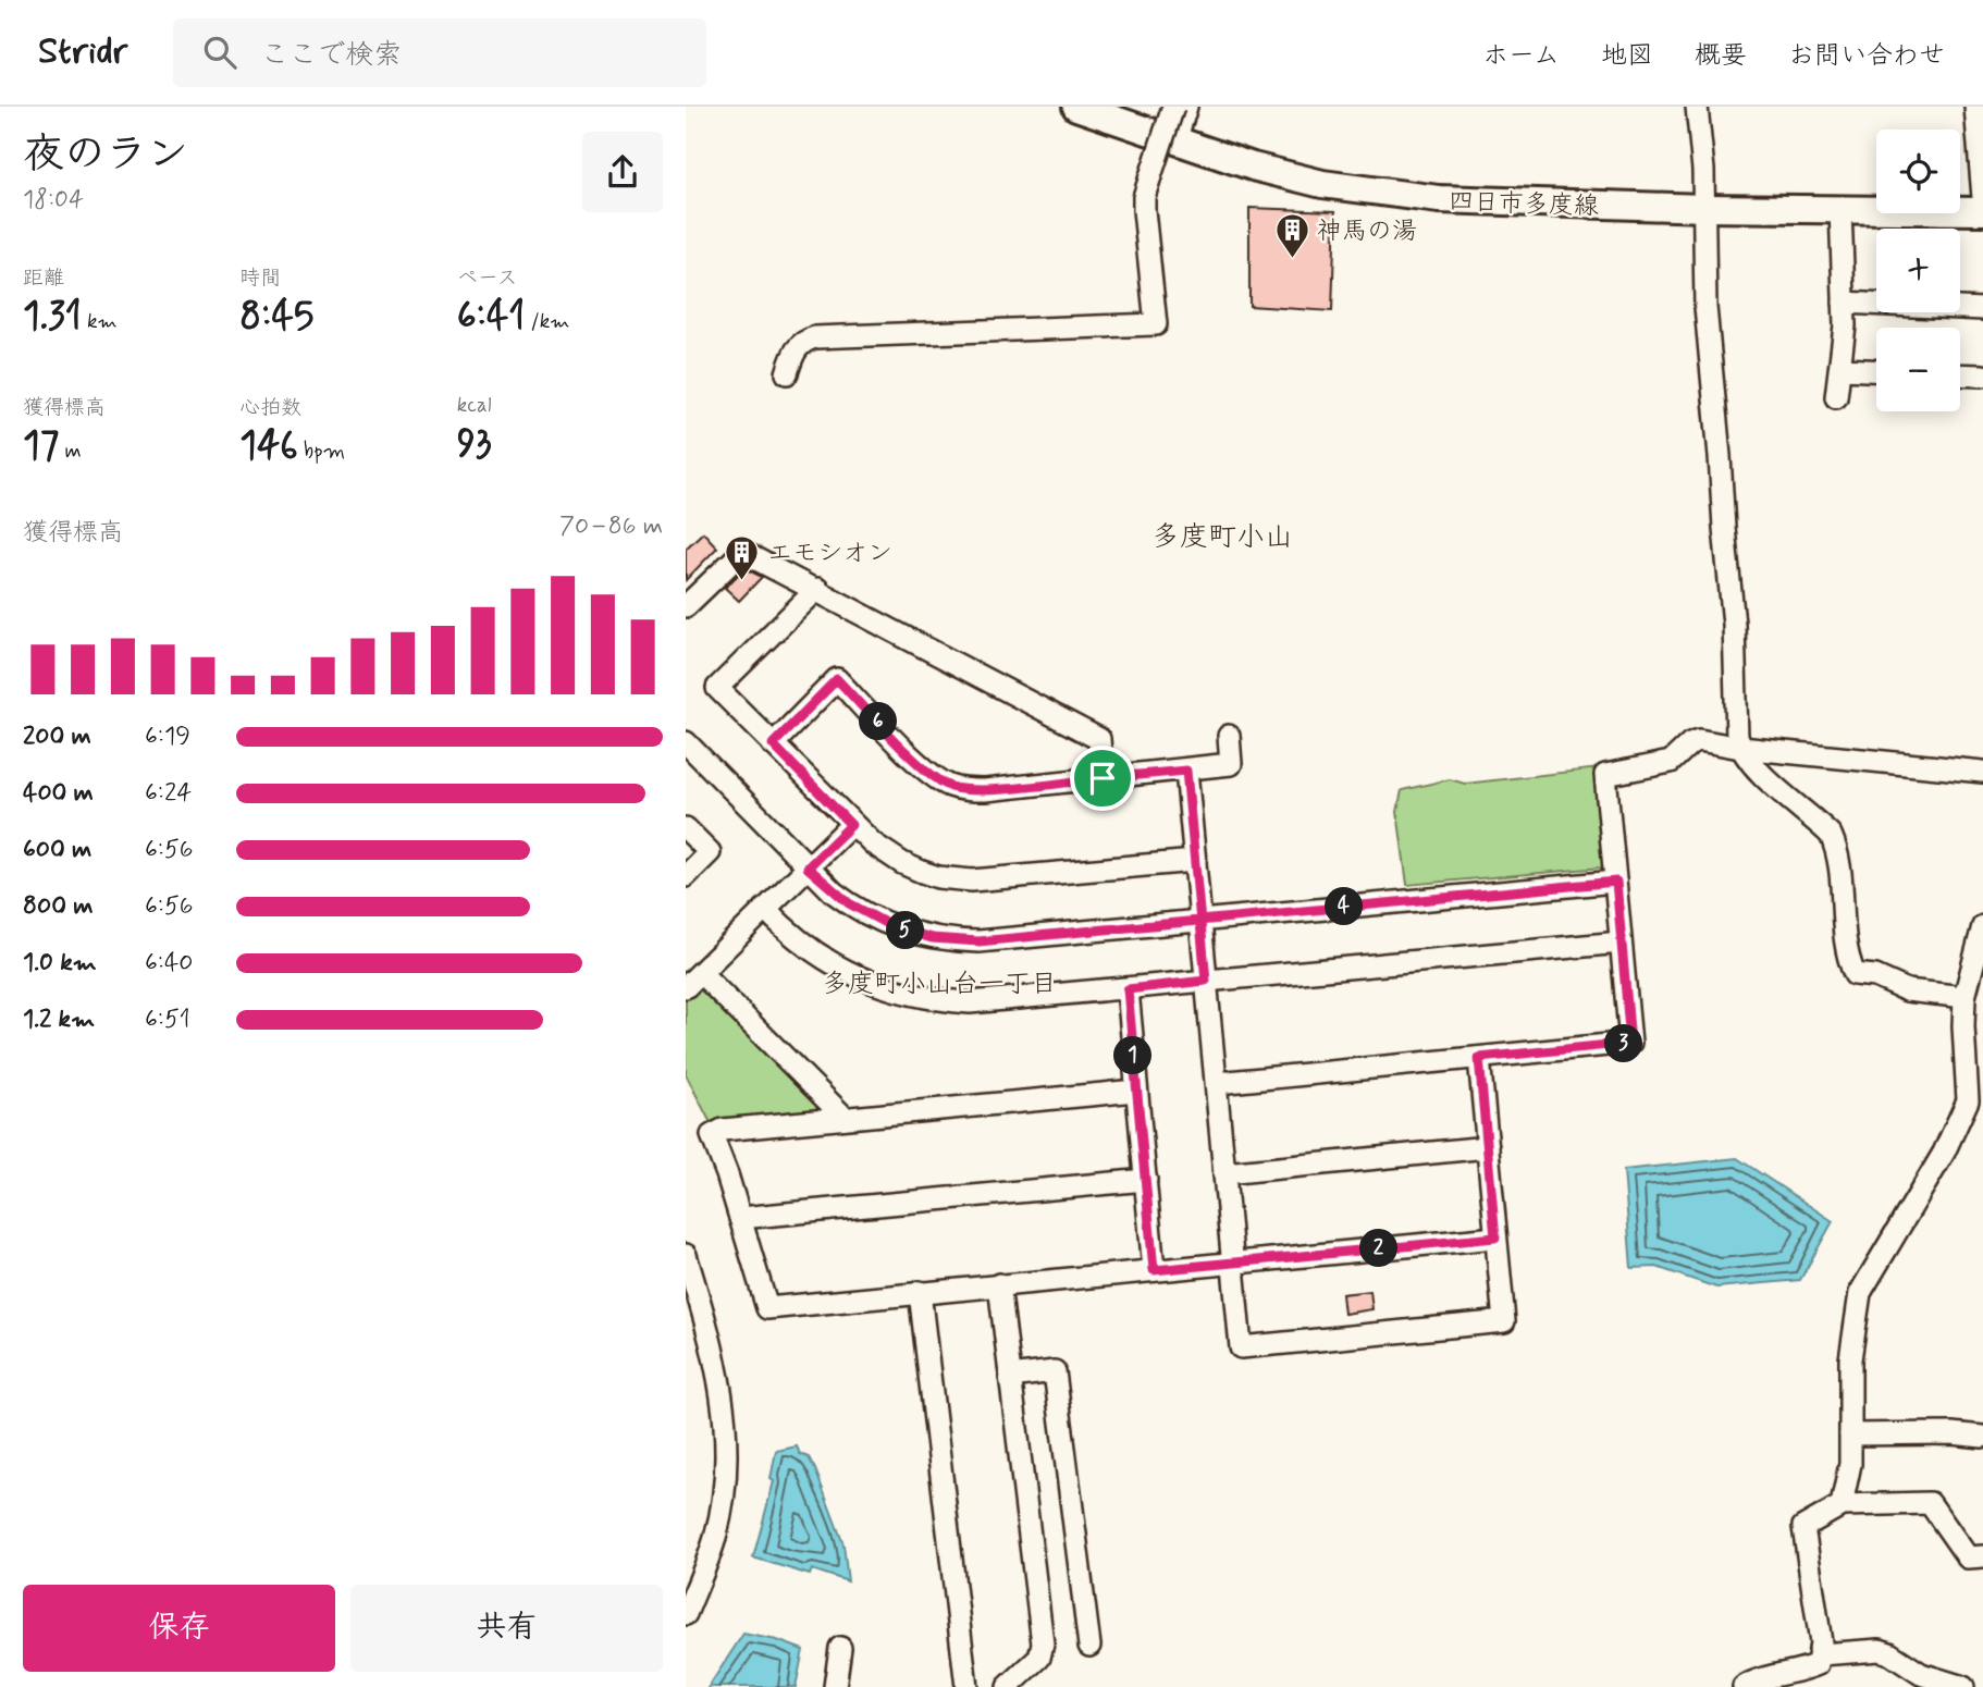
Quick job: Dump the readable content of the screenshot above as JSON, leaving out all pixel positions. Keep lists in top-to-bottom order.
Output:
{
  "streets": {
    "main road": ["四日市多度線"]
  },
  "districts": ["多度町小山", "多度町小山台一丁目"],
  "places": {
    "building": ["神馬の湯", "エモシオン"]
  },
  "page": {
    "header": "Stridr",
    "search": "ここで検索",
    "nav": [
      "ホーム",
      "地図",
      "概要",
      "お問い合わせ"
    ],
    "heading": ["夜のラン", "18:04"],
    "map_buttons": ["+", "−"],
    "stats": [
      ["距離", "1.31 km"],
      ["時間", "8:45"],
      ["ペース", "6:41 /km"],
      ["獲得標高", "17 m"],
      ["心拍数", "146 bpm"],
      ["kcal", "93"]
    ],
    "chart": ["獲得標高", "70–86 m"],
    "pins": [
      "6",
      "4",
      "5",
      "3",
      "1",
      "2"
    ],
    "list": [
      {
        "name": "200 m",
        "note": "6:19"
      },
      {
        "name": "400 m",
        "note": "6:24"
      },
      {
        "name": "600 m",
        "note": "6:56"
      },
      {
        "name": "800 m",
        "note": "6:56"
      },
      {
        "name": "1.0 km",
        "note": "6:40"
      },
      {
        "name": "1.2 km",
        "note": "6:51"
      }
    ],
    "buttons": ["保存", "共有"]
  }
}
